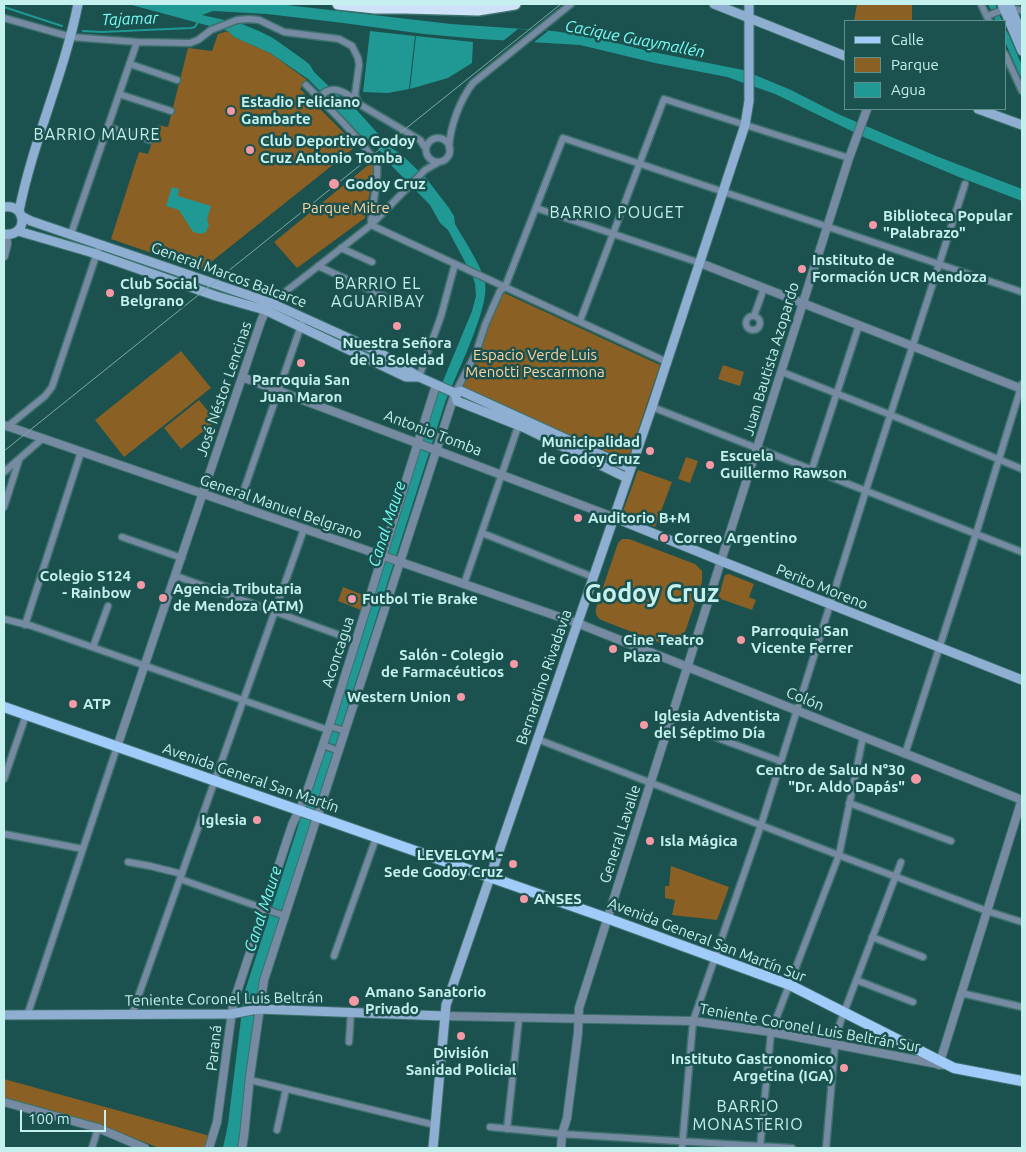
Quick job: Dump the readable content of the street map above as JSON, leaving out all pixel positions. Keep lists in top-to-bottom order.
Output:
{
  "streets": {
    "main road": [
      "General Marcos Balcarce",
      "Perito Moreno",
      "Bernardino Rivadavia",
      "Avenida General San Martín",
      "Avenida General San Martín Sur",
      "Teniente Coronel Luis Beltrán"
    ],
    "street": [
      "Juan Bautista Azopardo",
      "José Néstor Lencinas",
      "Antonio Tomba",
      "General Manuel Belgrano",
      "Aconcagua",
      "Colón",
      "General Lavalle",
      "Teniente Coronel Luis Beltrán Sur",
      "Paraná"
    ]
  },
  "crossings": [
    ["General Marcos Balcarce", "José Néstor Lencinas"],
    ["General Marcos Balcarce", "Aconcagua"],
    ["General Marcos Balcarce", "Bernardino Rivadavia"],
    ["Juan Bautista Azopardo", "Perito Moreno"],
    ["Juan Bautista Azopardo", "General Lavalle"],
    ["José Néstor Lencinas", "Antonio Tomba"],
    ["José Néstor Lencinas", "General Manuel Belgrano"],
    ["José Néstor Lencinas", "Avenida General San Martín"],
    ["Antonio Tomba", "Perito Moreno"],
    ["Antonio Tomba", "Aconcagua"],
    ["Antonio Tomba", "Bernardino Rivadavia"],
    ["General Manuel Belgrano", "Aconcagua"],
    ["General Manuel Belgrano", "Bernardino Rivadavia"],
    ["General Manuel Belgrano", "Colón"],
    ["Perito Moreno", "Bernardino Rivadavia"],
    ["Perito Moreno", "General Lavalle"],
    ["Aconcagua", "Avenida General San Martín"],
    ["Aconcagua", "Paraná"],
    ["Bernardino Rivadavia", "Colón"],
    ["Bernardino Rivadavia", "Avenida General San Martín"],
    ["Bernardino Rivadavia", "Avenida General San Martín Sur"],
    ["Bernardino Rivadavia", "Teniente Coronel Luis Beltrán"],
    ["Bernardino Rivadavia", "Teniente Coronel Luis Beltrán Sur"],
    ["Colón", "General Lavalle"],
    ["Avenida General San Martín", "Avenida General San Martín Sur"],
    ["Avenida General San Martín", "Paraná"],
    ["General Lavalle", "Avenida General San Martín Sur"],
    ["General Lavalle", "Teniente Coronel Luis Beltrán Sur"],
    ["Avenida General San Martín Sur", "Teniente Coronel Luis Beltrán Sur"],
    ["Teniente Coronel Luis Beltrán", "Teniente Coronel Luis Beltrán Sur"],
    ["Teniente Coronel Luis Beltrán", "Paraná"]
  ],
  "districts": [
    "BARRIO MAURE",
    "BARRIO POUGET",
    "BARRIO EL AGUARIBAY",
    "Godoy Cruz",
    "BARRIO MONASTERIO"
  ],
  "water": ["Tajamar", "Cacique Guaymallén", "Canal Maure"],
  "parks": ["Parque Mitre", "Espacio Verde Luis Menotti Pescarmona"],
  "places": [
    "Estadio Feliciano Gambarte",
    "Club Deportivo Godoy Cruz Antonio Tomba",
    "Godoy Cruz",
    "Biblioteca Popular \"Palabrazo\"",
    "Instituto de Formación UCR Mendoza",
    "Club Social Belgrano",
    "Nuestra Señora de la Soledad",
    "Parroquia San Juan Maron",
    "Municipalidad de Godoy Cruz",
    "Escuela Guillermo Rawson",
    "Auditorio B+M",
    "Correo Argentino",
    "Colegio S124 - Rainbow",
    "Agencia Tributaria de Mendoza (ATM)",
    "Futbol Tie Brake",
    "Parroquia San Vicente Ferrer",
    "Cine Teatro Plaza",
    "Salón - Colegio de Farmacéuticos",
    "Western Union",
    "ATP",
    "Iglesia Adventista del Séptimo Día",
    "Centro de Salud N°30 \"Dr. Aldo Dapás\"",
    "Iglesia",
    "Isla Mágica",
    "LEVELGYM - Sede Godoy Cruz",
    "ANSES",
    "Amano Sanatorio Privado",
    "División Sanidad Policial",
    "Instituto Gastronomico Argetina (IGA)"
  ],
  "legend": ["Calle", "Parque", "Agua"],
  "scale_bar": "100 m"
}
